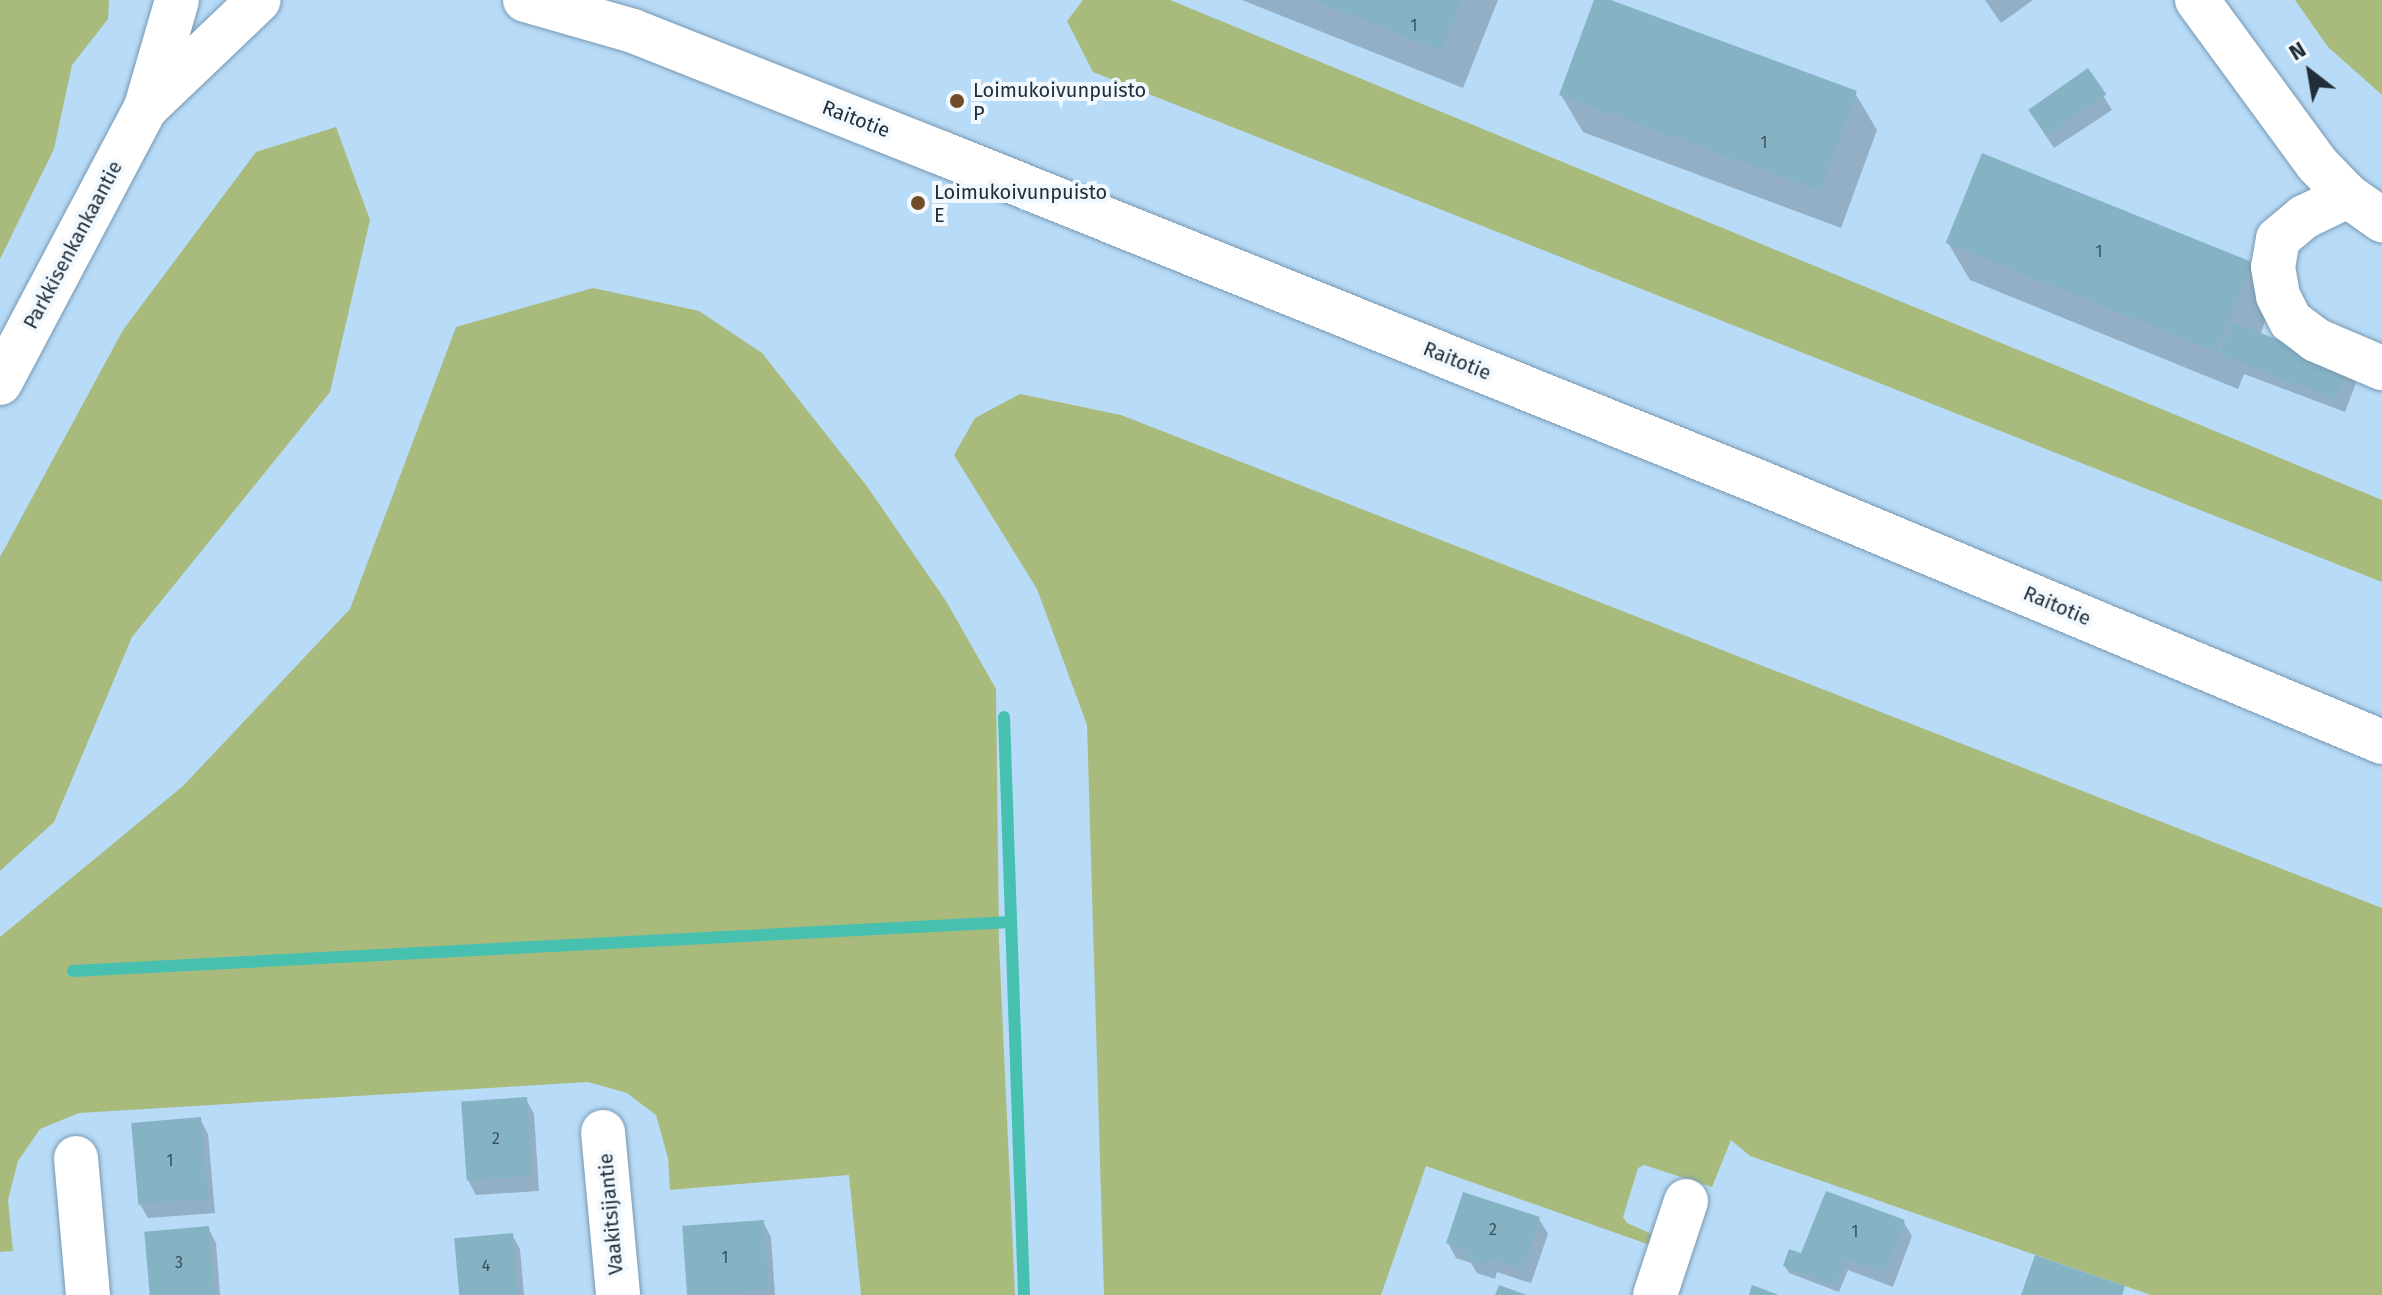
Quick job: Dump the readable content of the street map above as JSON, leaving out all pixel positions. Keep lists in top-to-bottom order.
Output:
{
  "streets": {
    "main road": ["Raitotie", "Parkkisenkankaantie", "Vaakitsijantie"]
  },
  "places": ["Loimukoivunpuisto P", "Loimukoivunpuisto E"],
  "house_numbers": [
    "1",
    "1",
    "1",
    "2",
    "1",
    "2",
    "1",
    "1",
    "3",
    "4"
  ],
  "north": "top left"
}
